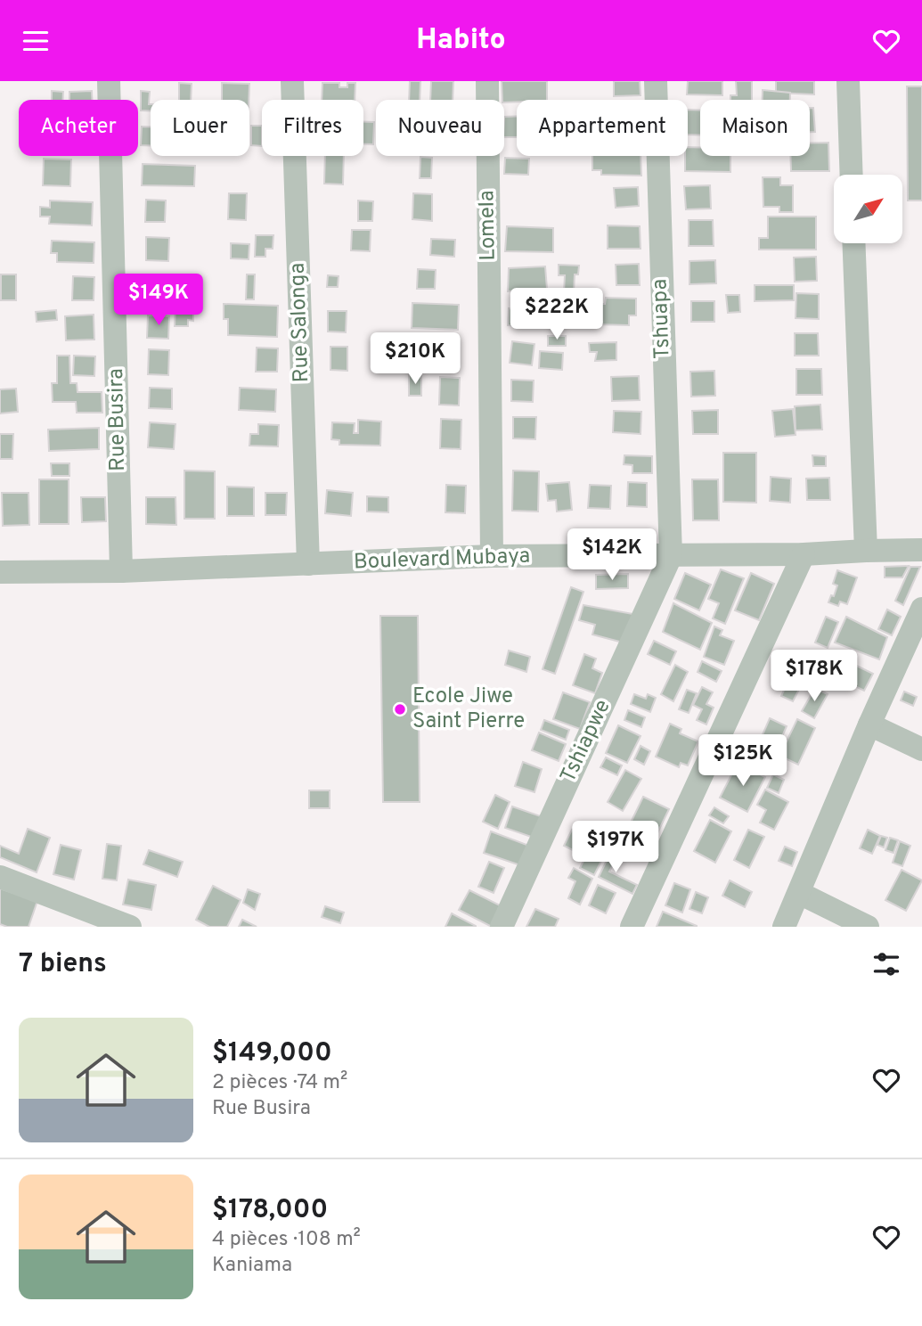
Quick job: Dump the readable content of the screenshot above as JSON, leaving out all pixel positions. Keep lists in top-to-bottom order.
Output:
{
  "streets": {
    "street": [
      "Lomela",
      "Tshuapa",
      "Rue Salonga",
      "Rue Busira",
      "Boulevard Mubaya",
      "Tshiapwe"
    ]
  },
  "crossings": [
    ["Lomela", "Boulevard Mubaya"],
    ["Tshuapa", "Boulevard Mubaya"],
    ["Tshuapa", "Tshiapwe"],
    ["Rue Salonga", "Boulevard Mubaya"],
    ["Rue Busira", "Boulevard Mubaya"],
    ["Boulevard Mubaya", "Tshiapwe"]
  ],
  "places": ["Ecole Jiwe Saint Pierre"],
  "north": "top right",
  "page": {
    "header": "Habito",
    "chip": [
      "Acheter",
      "Louer",
      "Filtres",
      "Nouveau",
      "Appartement",
      "Maison"
    ],
    "price": [
      "$149K",
      "$222K",
      "$210K",
      "$142K",
      "$178K",
      "$125K",
      "$197K"
    ],
    "heading": "7 biens",
    "list": [
      {
        "name": "$149,000",
        "note": "2 pièces · 74 m² · Rue Busira"
      },
      {
        "name": "$178,000",
        "note": "4 pièces · 108 m² · Kaniama"
      }
    ]
  }
}
